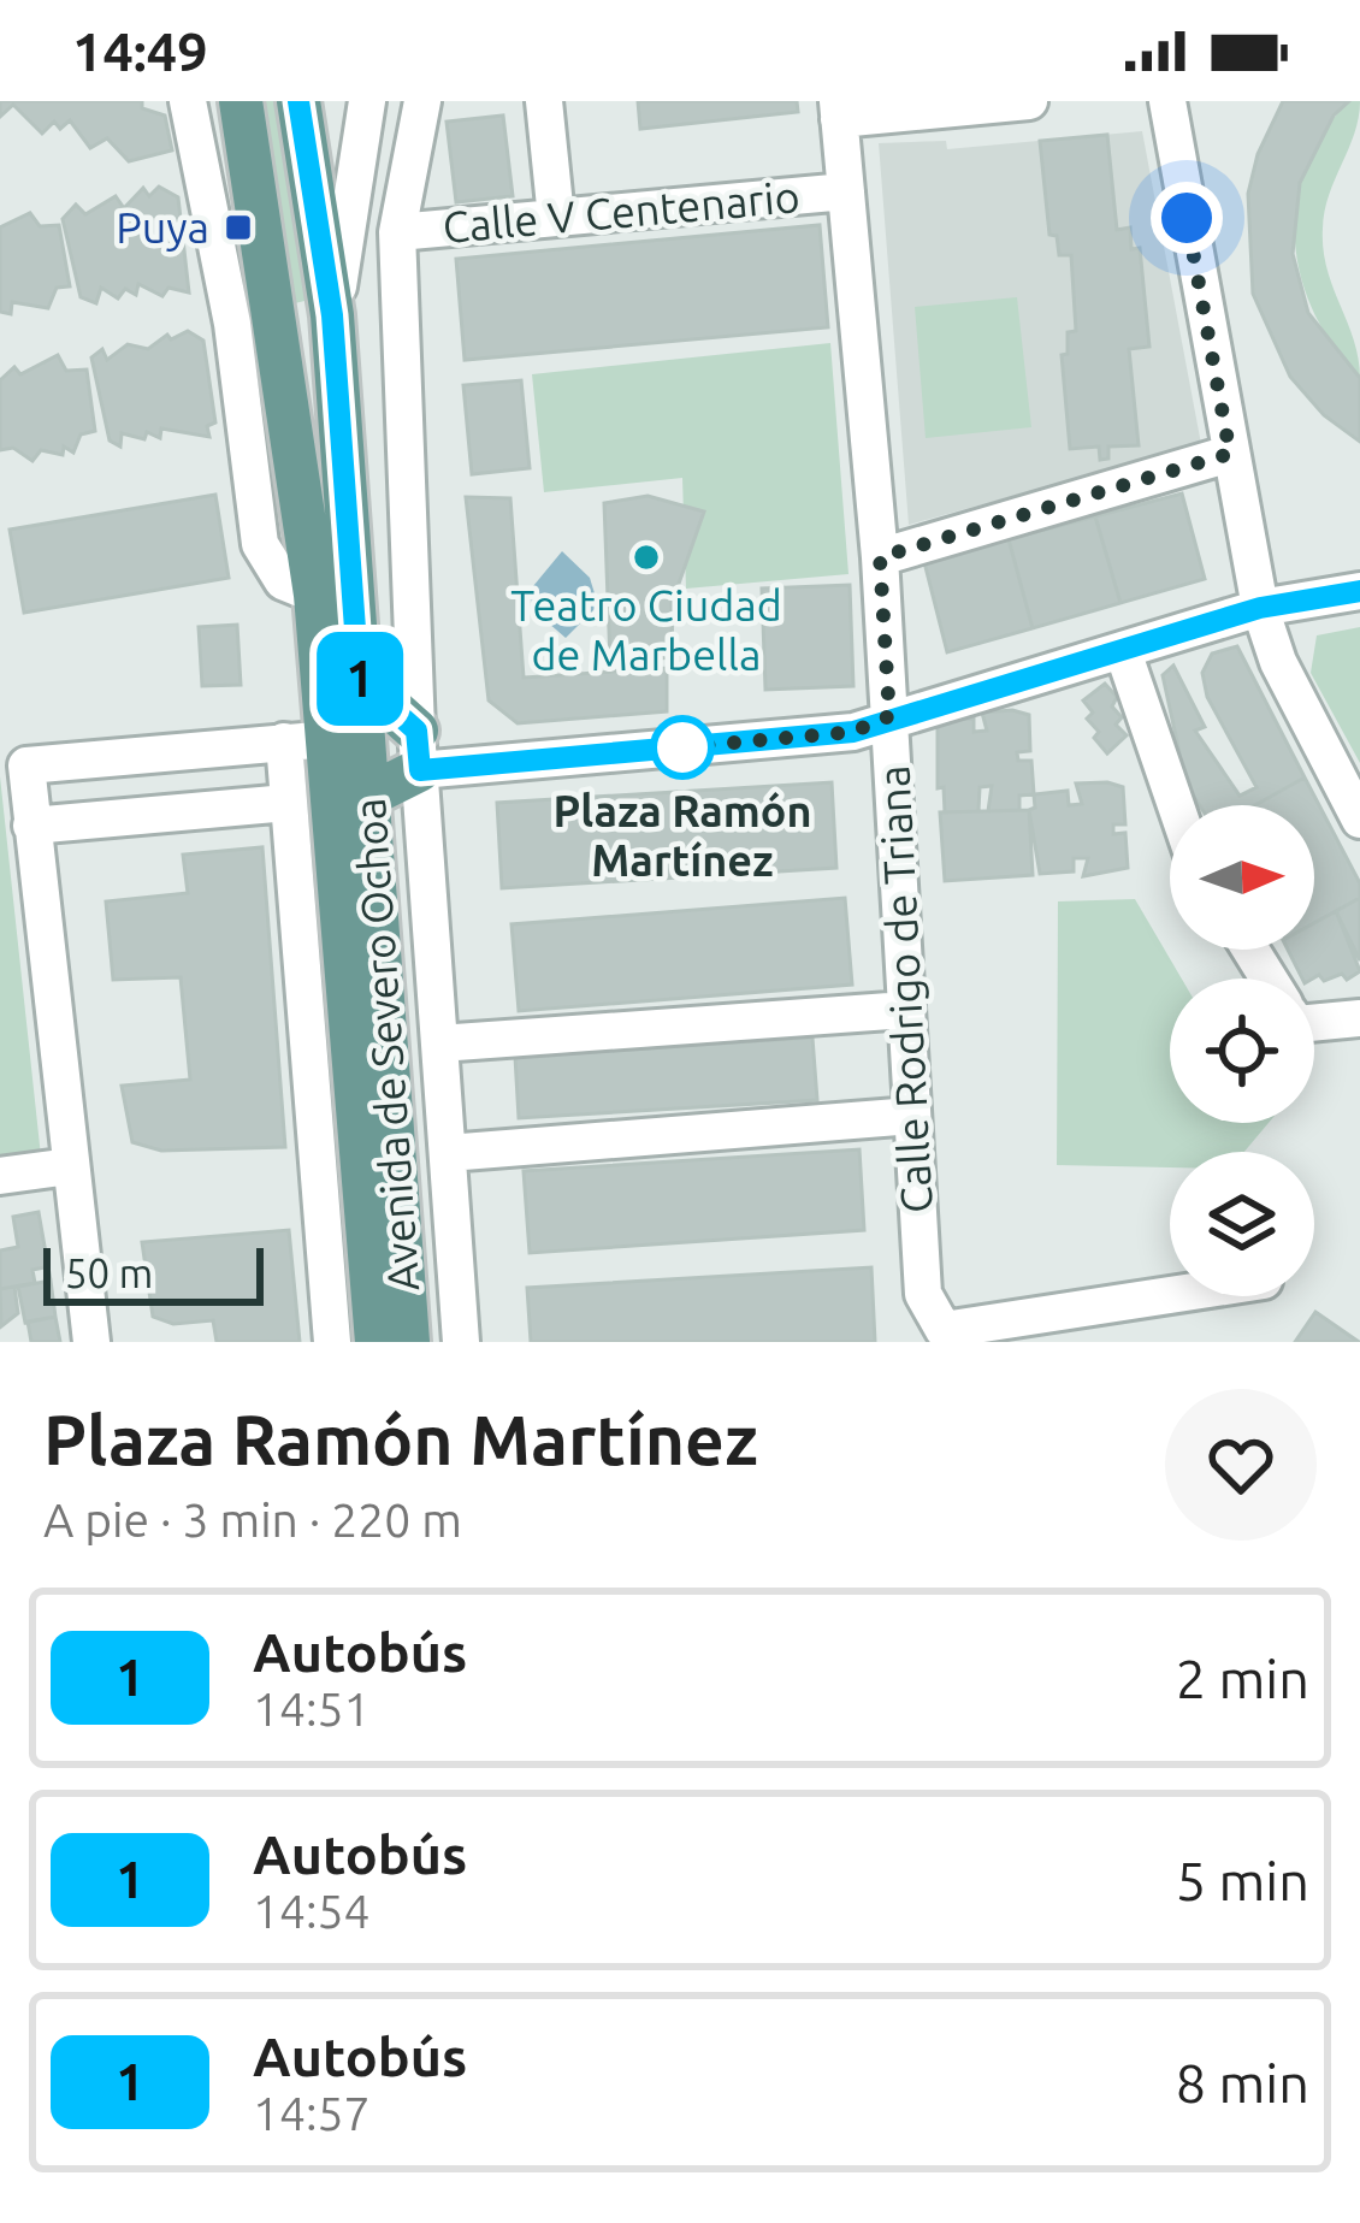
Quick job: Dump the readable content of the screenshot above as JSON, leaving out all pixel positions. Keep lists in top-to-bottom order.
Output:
{
  "streets": {
    "main road": ["Avenida de Severo Ochoa"],
    "street": ["Calle V Centenario", "Calle Rodrigo de Triana"]
  },
  "crossings": [
    ["Calle V Centenario", "Calle Rodrigo de Triana"],
    ["Calle V Centenario", "Avenida de Severo Ochoa"]
  ],
  "places": {
    "transit": ["Puya"],
    "other": ["Teatro Ciudad de Marbella", "Plaza Ramón Martínez"]
  },
  "lines": ["bus line 1"],
  "scale_bar": "50 m",
  "north": "right",
  "page": {
    "status": "14:49",
    "on_map": "1",
    "scale": "50 m",
    "heading": ["Plaza Ramón Martínez", "A pie · 3 min · 220 m"],
    "list": [
      {
        "mark": "1",
        "name": "Autobús",
        "note": "14:51",
        "value": "2 min"
      },
      {
        "mark": "1",
        "name": "Autobús",
        "note": "14:54",
        "value": "5 min"
      },
      {
        "mark": "1",
        "name": "Autobús",
        "note": "14:57",
        "value": "8 min"
      }
    ]
  }
}
